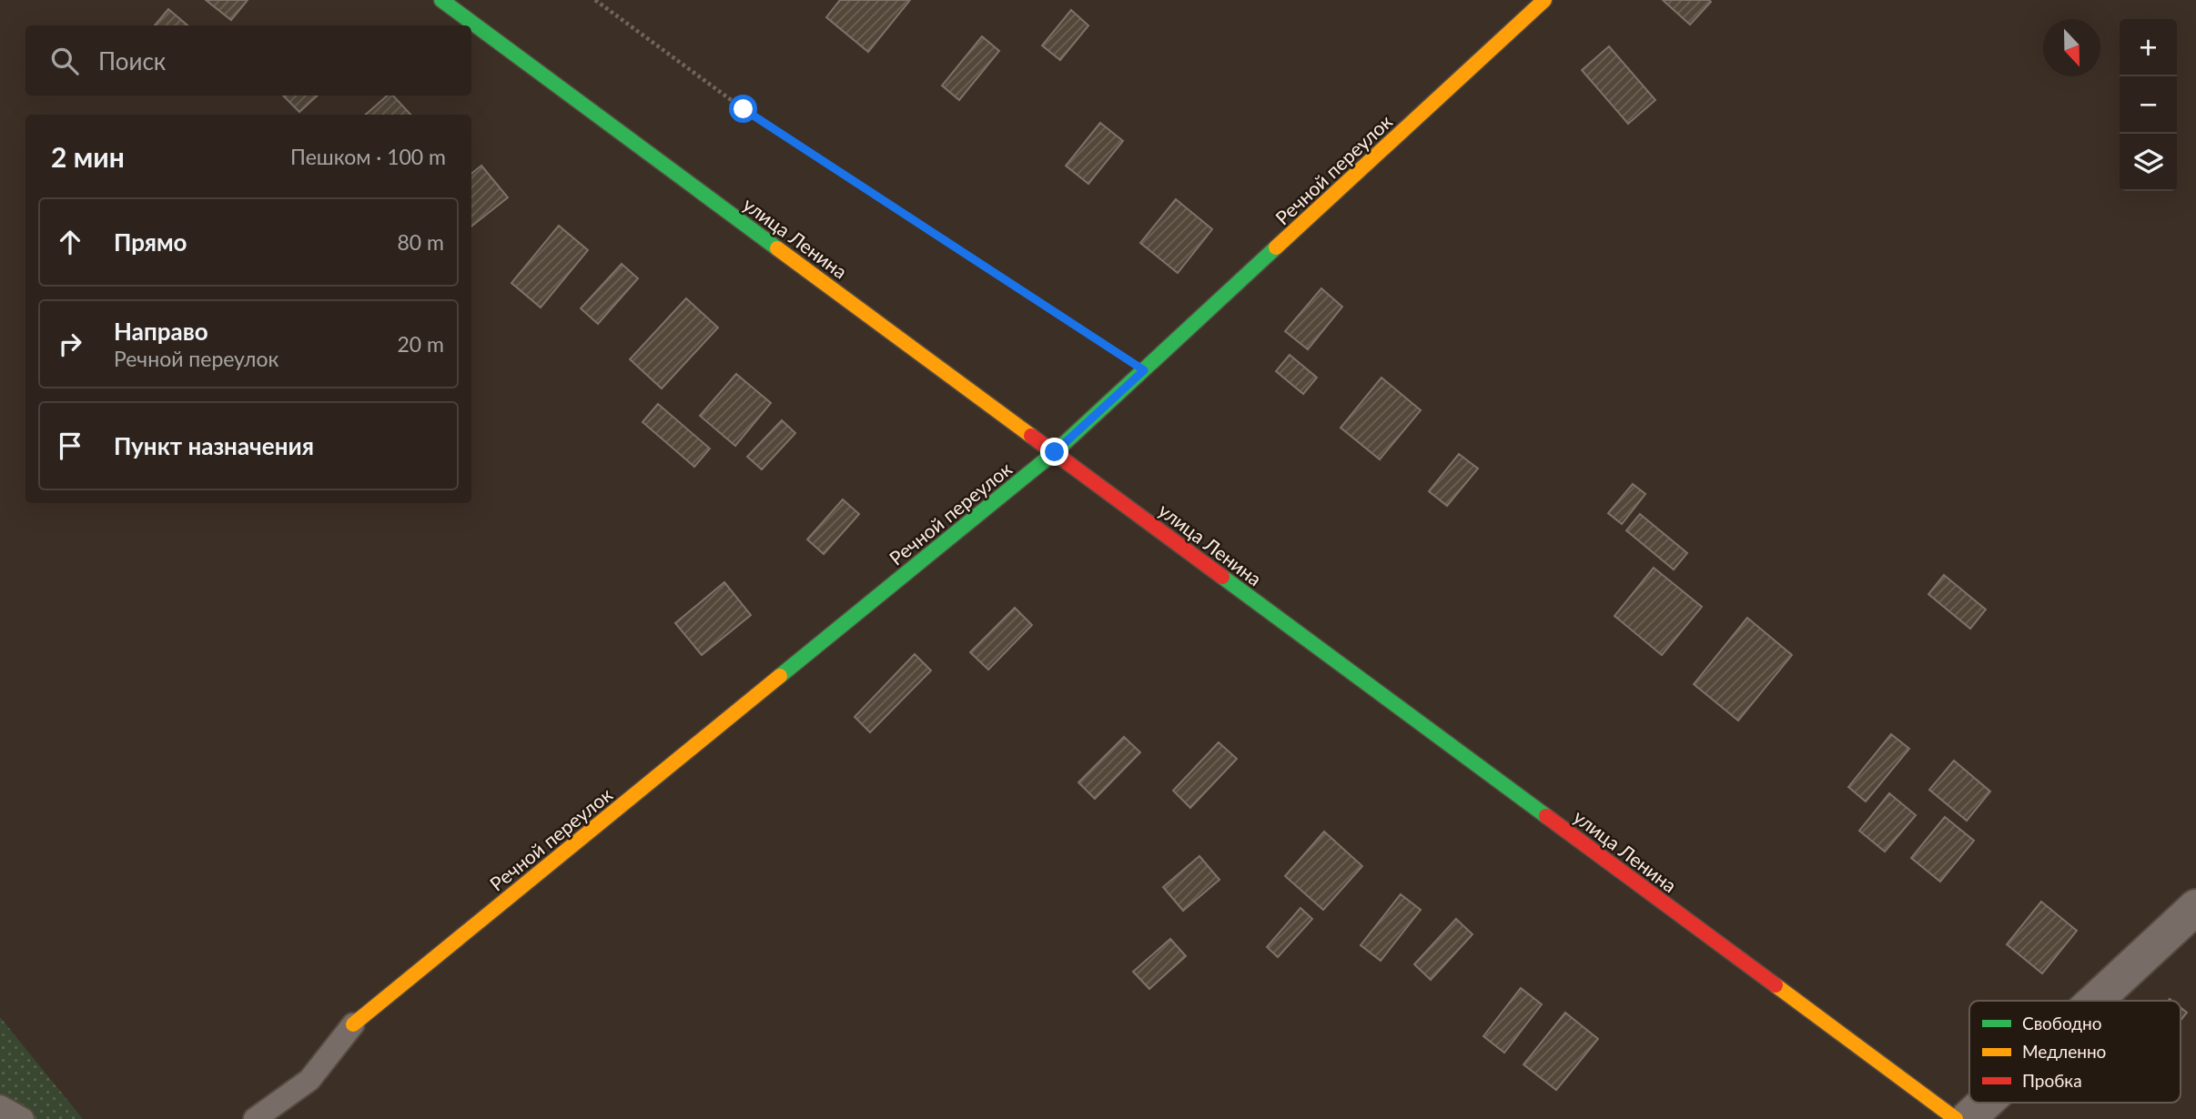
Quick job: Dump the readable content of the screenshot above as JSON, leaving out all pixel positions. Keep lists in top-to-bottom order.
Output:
{
  "streets": {
    "street": ["Речной переулок", "улица Ленина"]
  },
  "crossings": [
    ["Речной переулок", "улица Ленина"]
  ],
  "legend": ["Свободно", "Медленно", "Пробка"],
  "north": "bottom",
  "page": {
    "map_buttons": ["+", "−"],
    "search": "Поиск",
    "heading": ["2 мин", "Пешком · 100 m"],
    "list": [
      ["Прямо", "80 m"],
      ["Направо", "Речной переулок", "20 m"],
      "Пункт назначения"
    ]
  }
}
